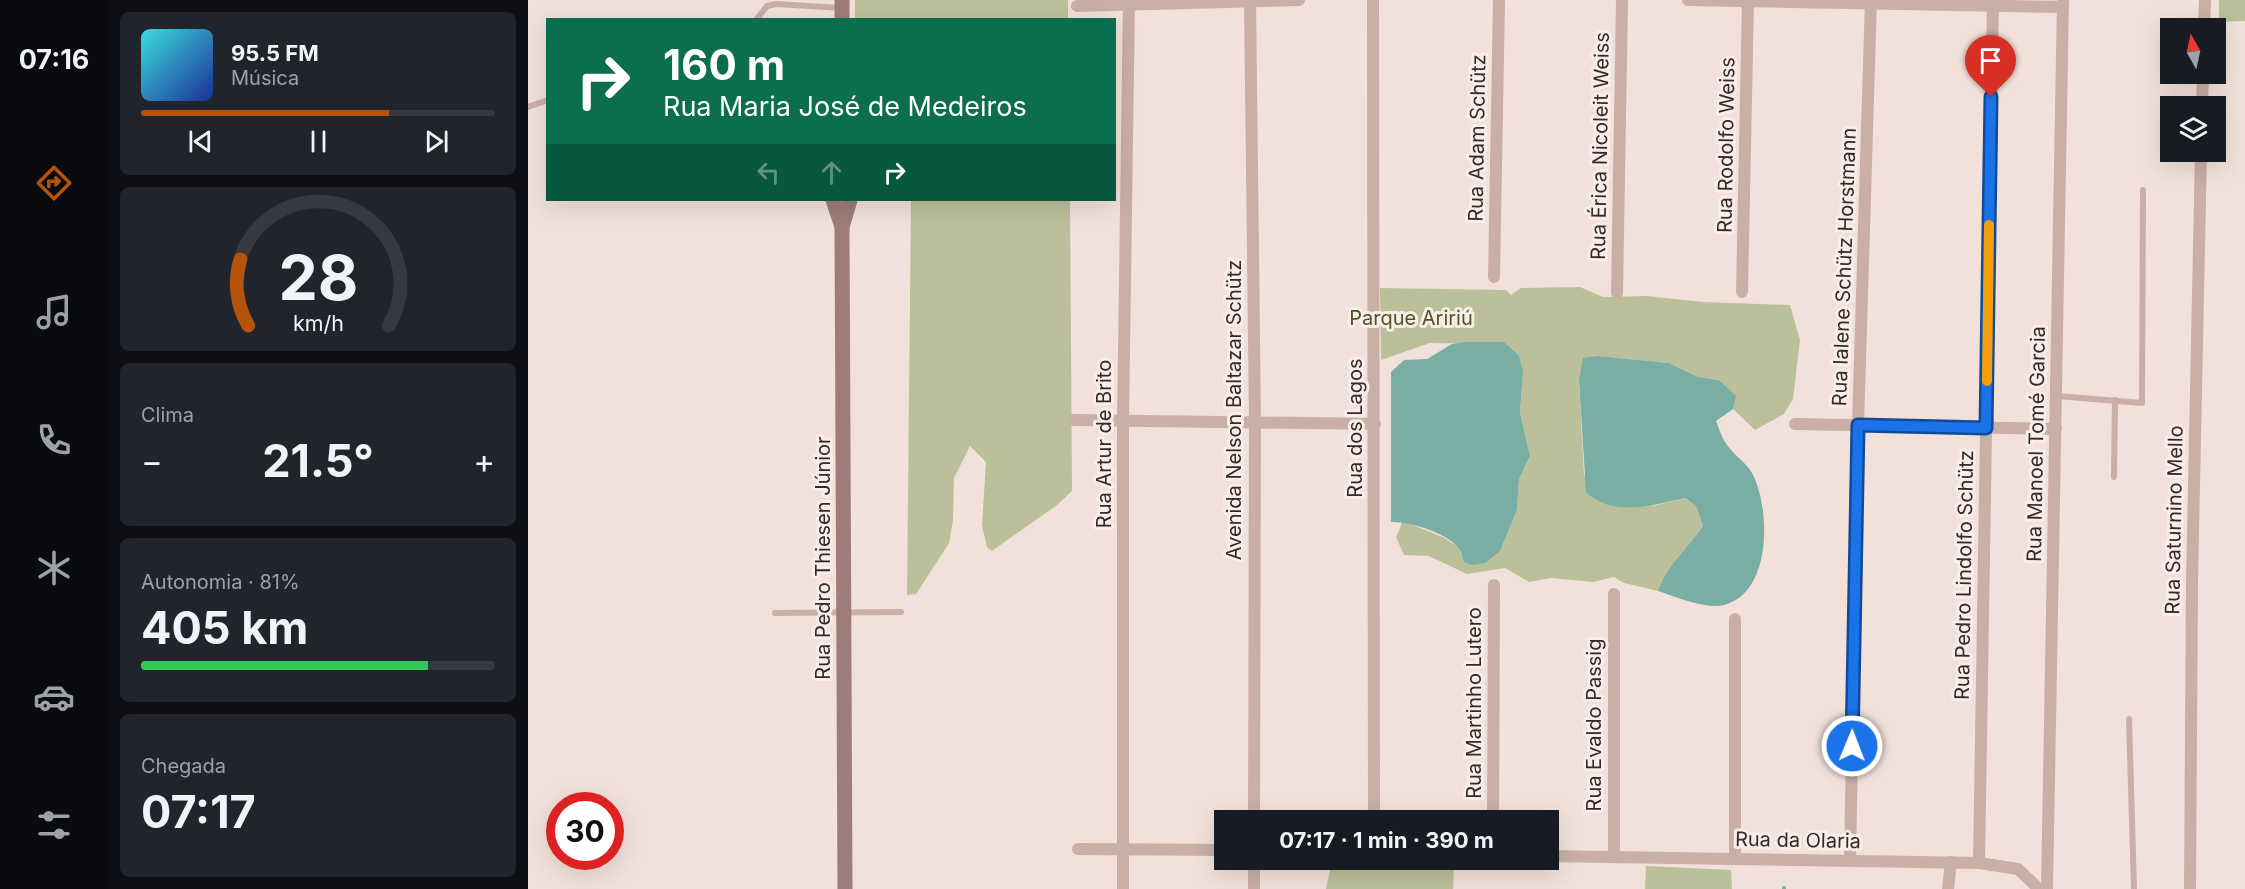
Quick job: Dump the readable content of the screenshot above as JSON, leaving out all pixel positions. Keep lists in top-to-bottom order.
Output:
{
  "streets": {
    "main road": ["Rua Pedro Thiesen Júnior"],
    "street": [
      "Rua Adam Schütz",
      "Rua Rodolfo Weiss",
      "Rua Érica Nicoleit Weiss",
      "Rua Ialene Schütz Horstmann",
      "Avenida Nelson Baltazar Schütz",
      "Rua dos Lagos",
      "Rua Artur de Brito",
      "Rua Manoel Tomé Garcia",
      "Rua Saturnino Mello",
      "Rua Pedro Lindolfo Schütz",
      "Rua Martinho Lutero",
      "Rua Evaldo Passig",
      "Rua da Olaria"
    ]
  },
  "crossings": [
    ["Rua Ialene Schütz Horstmann", "Rua da Olaria"],
    ["Rua Pedro Lindolfo Schütz", "Rua da Olaria"],
    ["Rua Evaldo Passig", "Rua da Olaria"]
  ],
  "parks": ["Parque Aririú"],
  "north": "top",
  "page": {
    "tabs": "07:16",
    "turn": ["160 m", "Rua Maria José de Medeiros"],
    "song": ["95.5 FM", "Música"],
    "tile": [
      "Clima",
      ["Autonomia · 81%", "405 km"],
      ["Chegada", "07:17"]
    ],
    "heat": ["−", "21.5°", "+"],
    "limit": "30",
    "trip": "07:17 · 1 min · 390 m",
    "gauge": ["28", "km/h"]
  }
}
